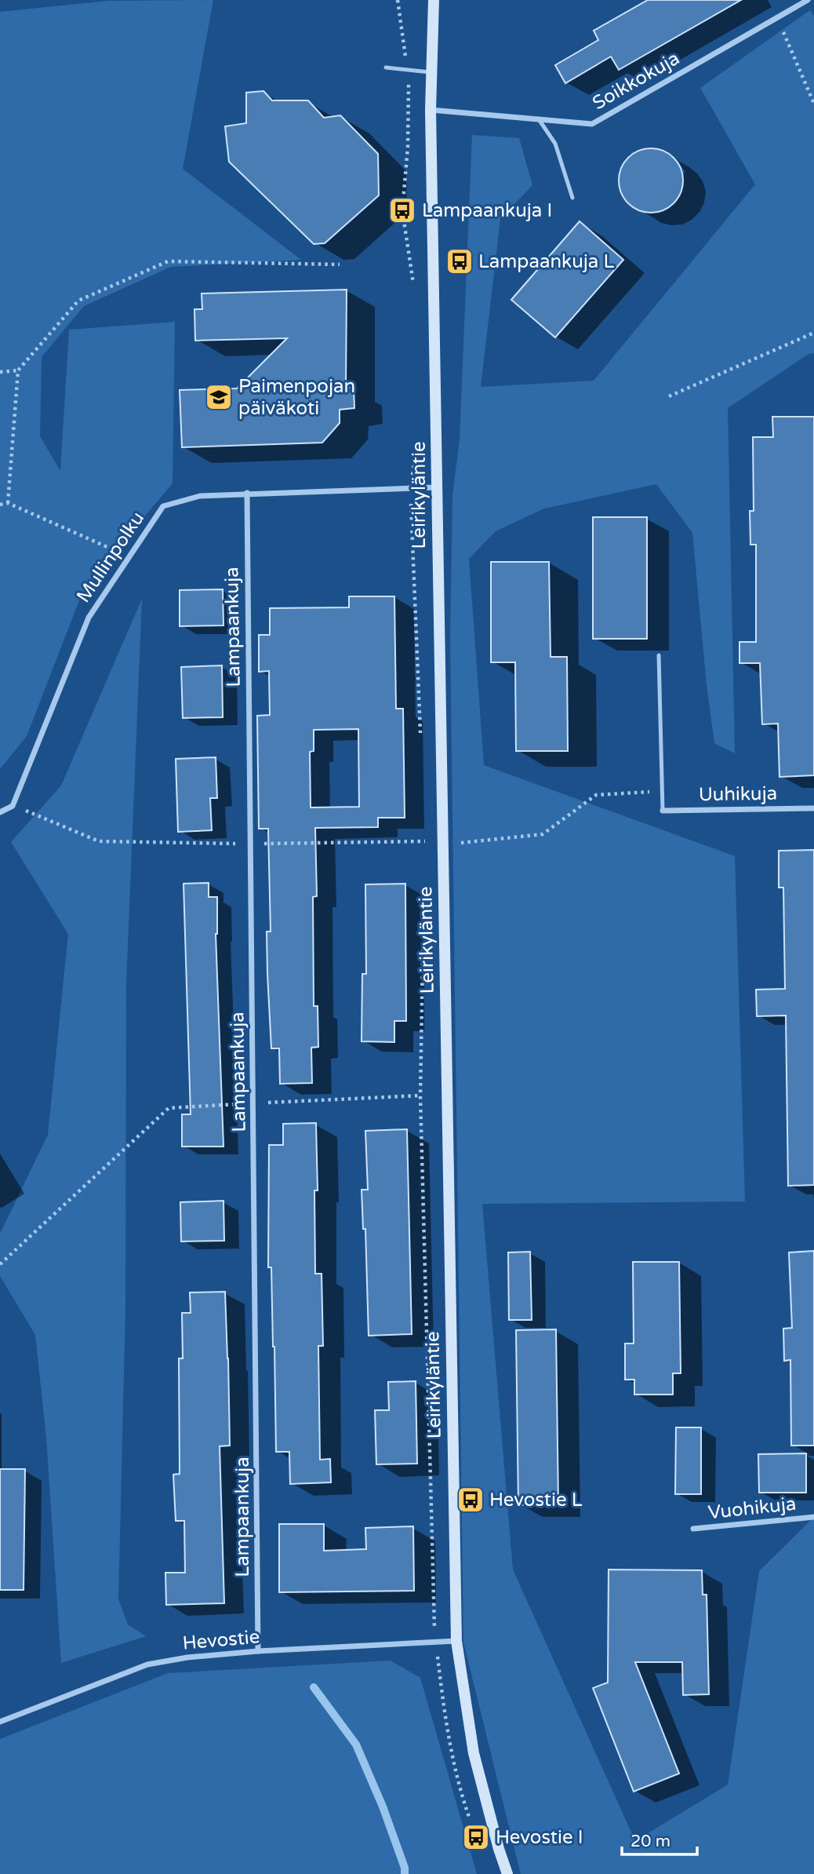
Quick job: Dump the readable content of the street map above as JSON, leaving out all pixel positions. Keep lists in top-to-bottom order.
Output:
{
  "streets": {
    "street": [
      "Soikkokuja",
      "Leirikyläntie",
      "Mullinpolku",
      "Lampaankuja",
      "Uuhikuja",
      "Vuohikuja",
      "Hevostie"
    ]
  },
  "crossings": [
    ["Soikkokuja", "Leirikyläntie"],
    ["Leirikyläntie", "Mullinpolku"],
    ["Leirikyläntie", "Hevostie"],
    ["Mullinpolku", "Lampaankuja"],
    ["Lampaankuja", "Hevostie"]
  ],
  "places": {
    "bus stop": [
      "Lampaankuja I",
      "Lampaankuja L",
      "Hevostie L",
      "Hevostie I"
    ],
    "school or university": ["Paimenpojan päiväkoti"]
  },
  "scale_bar": "20 m"
}
